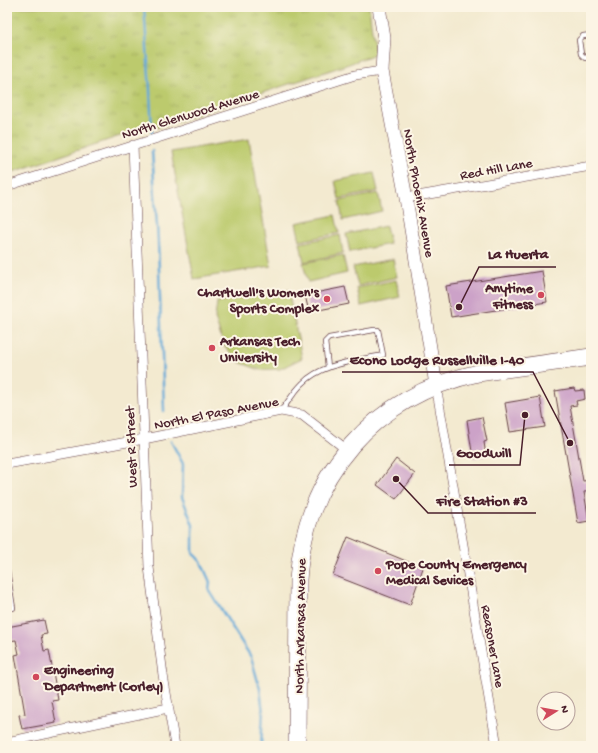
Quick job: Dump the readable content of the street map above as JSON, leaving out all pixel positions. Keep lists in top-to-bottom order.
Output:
{
  "streets": {
    "highway": ["North Arkansas Avenue"],
    "street": [
      "North Glenwood Avenue",
      "Red Hill Lane",
      "North Phoenix Avenue",
      "North El Paso Avenue",
      "West R Street",
      "Reasoner Lane"
    ]
  },
  "crossings": [
    ["North Glenwood Avenue", "North Phoenix Avenue"],
    ["North Glenwood Avenue", "West R Street"],
    ["Red Hill Lane", "North Phoenix Avenue"],
    ["North Phoenix Avenue", "North Arkansas Avenue"],
    ["North Phoenix Avenue", "Reasoner Lane"],
    ["North El Paso Avenue", "West R Street"],
    ["North El Paso Avenue", "North Arkansas Avenue"],
    ["North Arkansas Avenue", "Reasoner Lane"]
  ],
  "places": [
    "Anytime Fitness",
    "Chartwell's Women's Sports Complex",
    "La Huerta",
    "Arkansas Tech University",
    "Goodwill",
    "Econo Lodge Russellville I-40",
    "Fire Station #3",
    "Pope County Emergency Medical Sevices",
    "Engineering Department (Corley)"
  ],
  "north": "right"
}
